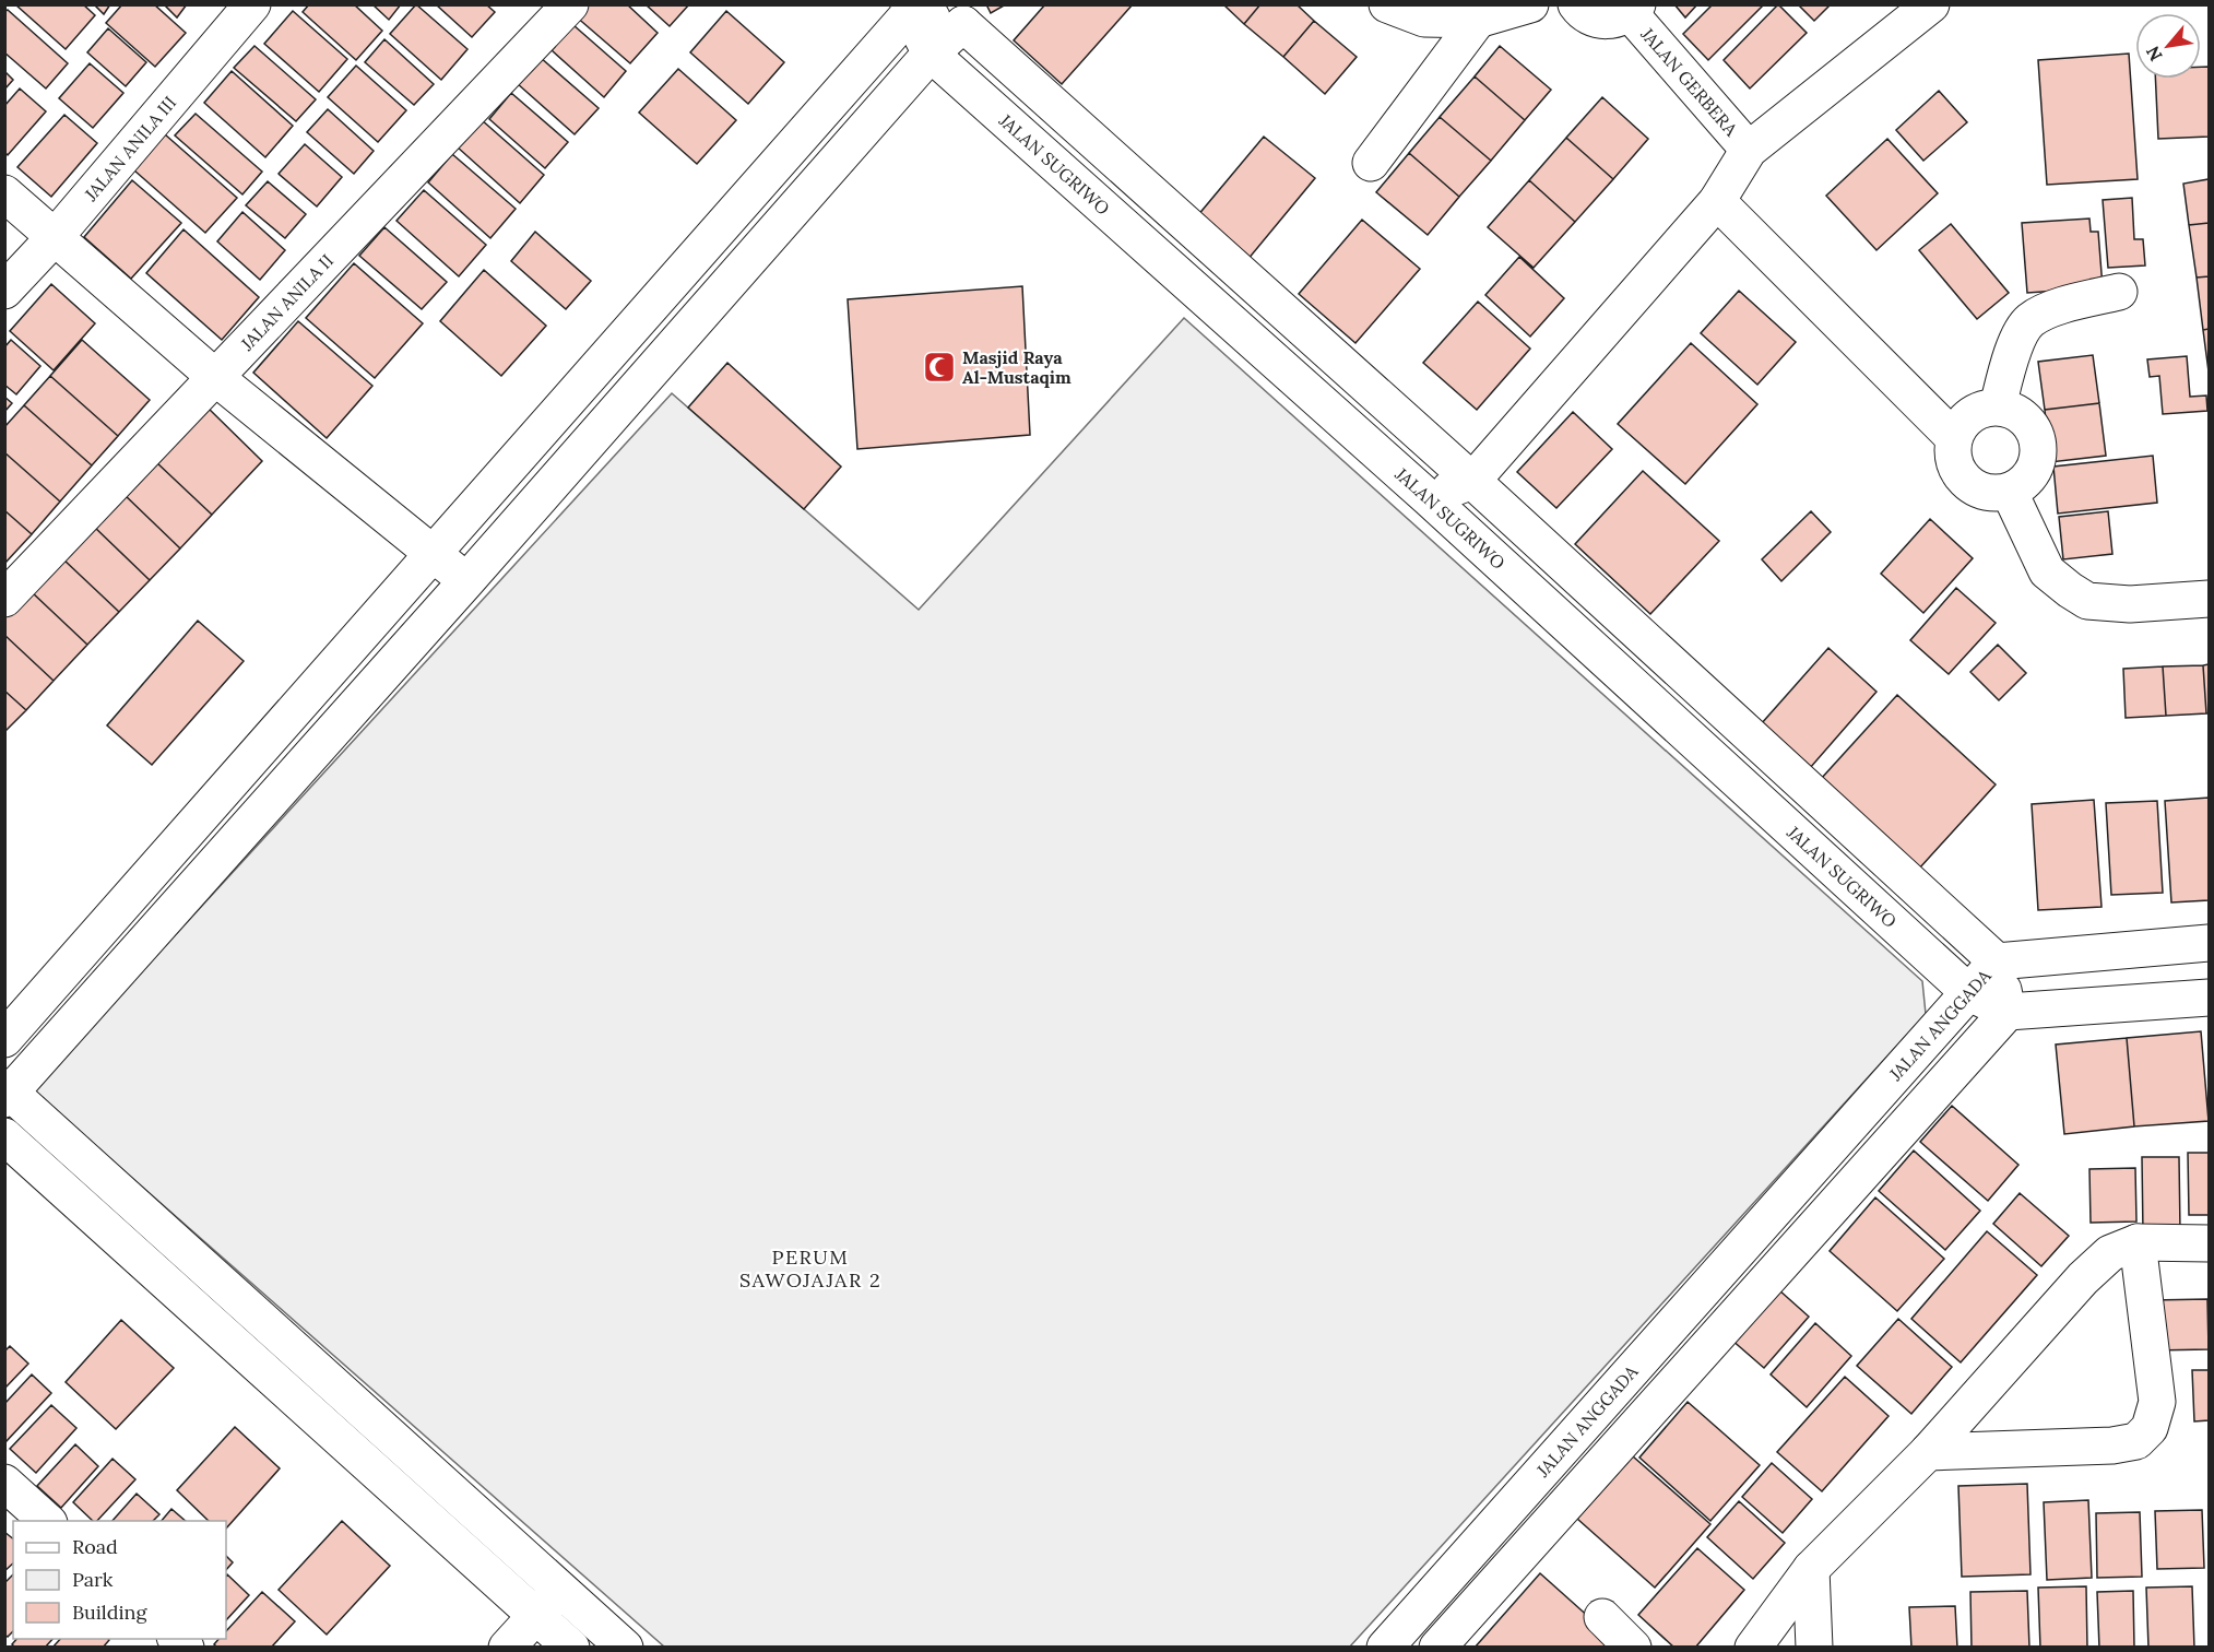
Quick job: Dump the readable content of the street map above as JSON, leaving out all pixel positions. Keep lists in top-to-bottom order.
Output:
{
  "streets": {
    "street": [
      "JALAN GERBERA",
      "JALAN ANILA III",
      "JALAN SUGRIWO",
      "JALAN ANILA II",
      "JALAN ANGGADA"
    ]
  },
  "crossings": [
    ["JALAN SUGRIWO", "JALAN ANGGADA"]
  ],
  "districts": ["PERUM SAWOJAJAR 2"],
  "places": {
    "mosque": ["Masjid Raya Al-Mustaqim"]
  },
  "legend": ["Road", "Park", "Building"],
  "north": "bottom left"
}
